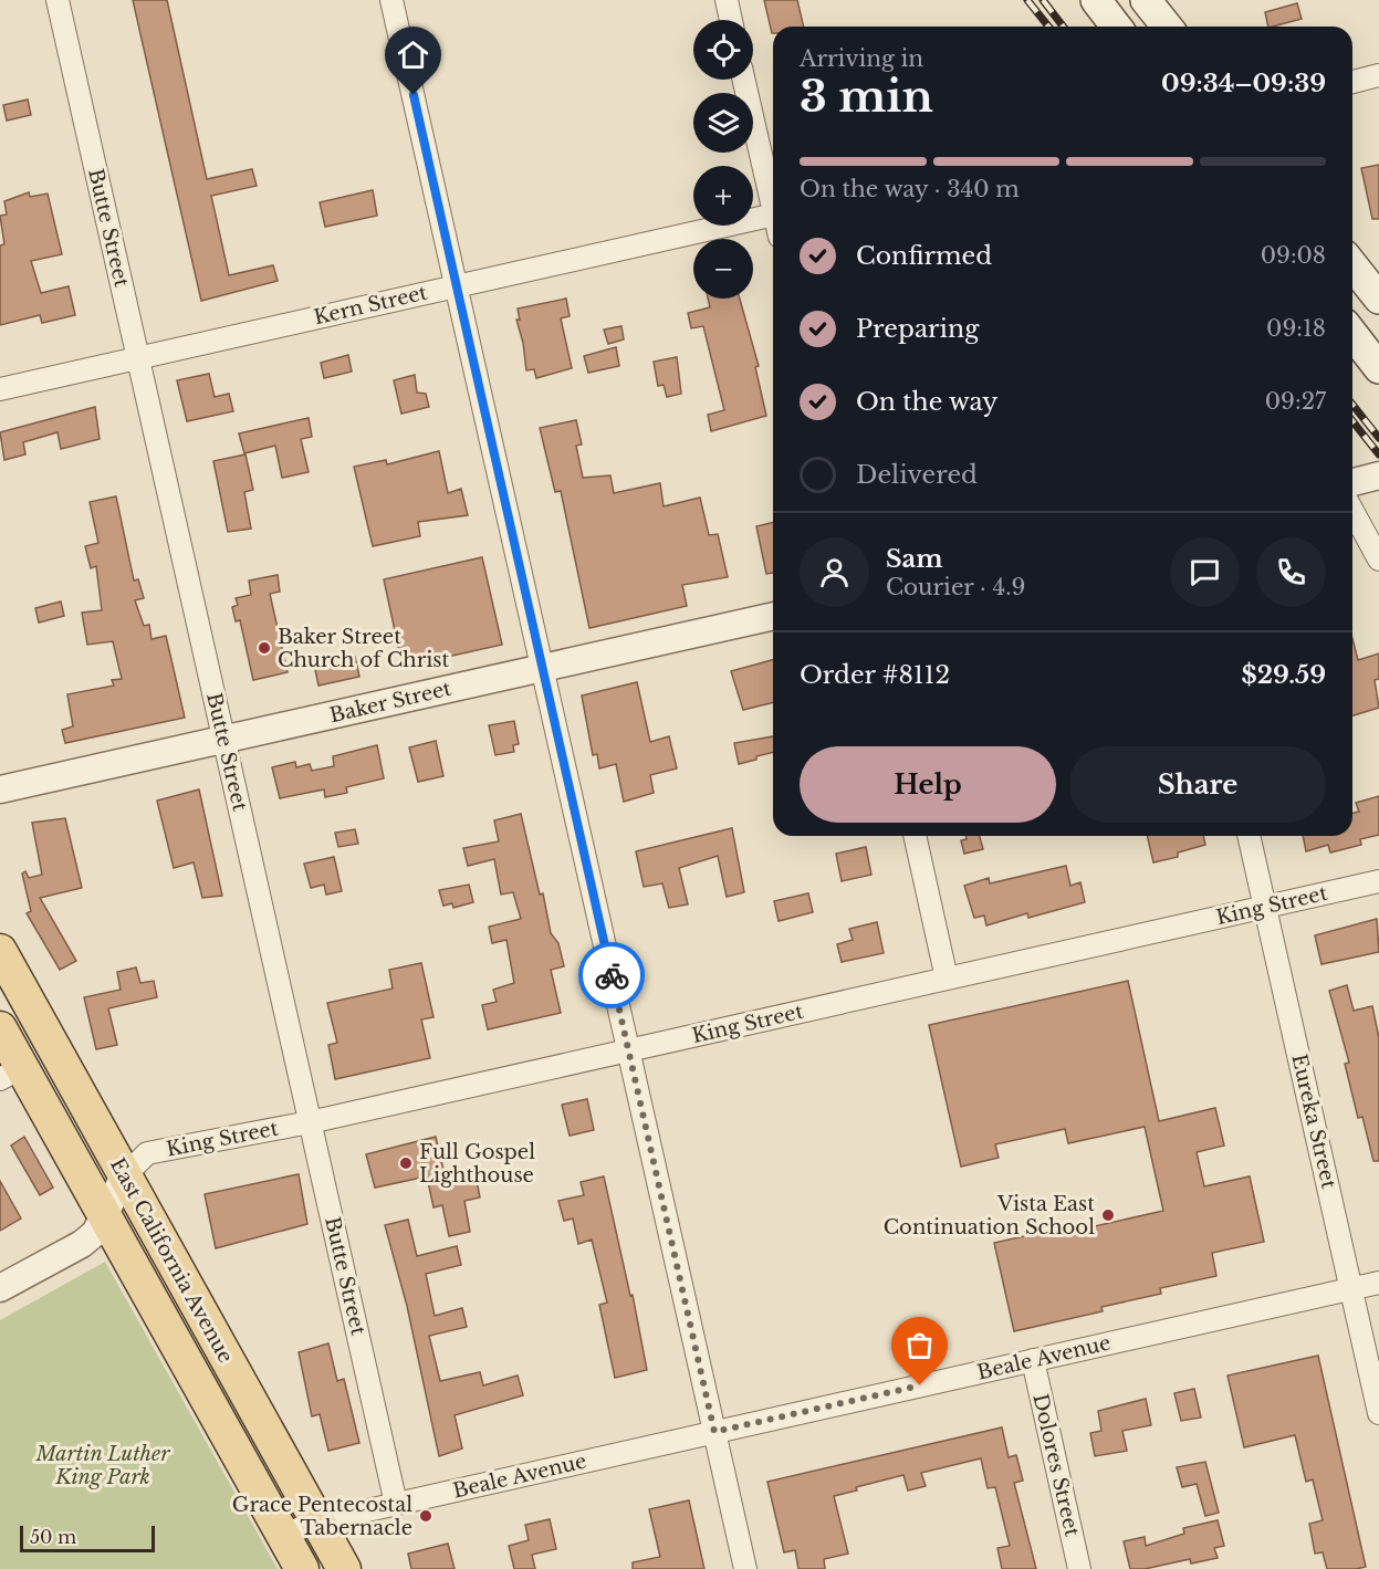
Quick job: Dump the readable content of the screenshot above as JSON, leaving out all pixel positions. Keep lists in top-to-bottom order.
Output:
{
  "streets": {
    "main road": ["East California Avenue"],
    "street": [
      "Butte Street",
      "Kern Street",
      "Baker Street",
      "King Street",
      "Eureka Street",
      "Beale Avenue",
      "Dolores Street"
    ]
  },
  "crossings": [
    ["Butte Street", "Kern Street"],
    ["Butte Street", "Baker Street"],
    ["Butte Street", "King Street"],
    ["Butte Street", "Beale Avenue"],
    ["King Street", "Eureka Street"],
    ["King Street", "East California Avenue"],
    ["Eureka Street", "Beale Avenue"],
    ["East California Avenue", "Beale Avenue"],
    ["Beale Avenue", "Dolores Street"]
  ],
  "parks": ["Martin Luther King Park"],
  "places": [
    "Baker Street Church of Christ",
    "Full Gospel Lighthouse",
    "Vista East Continuation School",
    "Grace Pentecostal Tabernacle"
  ],
  "scale_bar": "50 m",
  "page": {
    "map_buttons": ["+", "−"],
    "heading": ["3 min", "Arriving in", "09:34–09:39"],
    "panel": [
      "Sam",
      "Courier · 4.9",
      "Order #8112",
      "$29.59"
    ],
    "bar": "On the way · 340 m",
    "list": [
      ["Confirmed", "09:08"],
      ["Preparing", "09:18"],
      ["On the way", "09:27"],
      "Delivered"
    ],
    "buttons": ["Help", "Share"],
    "scale": "50 m"
  }
}
